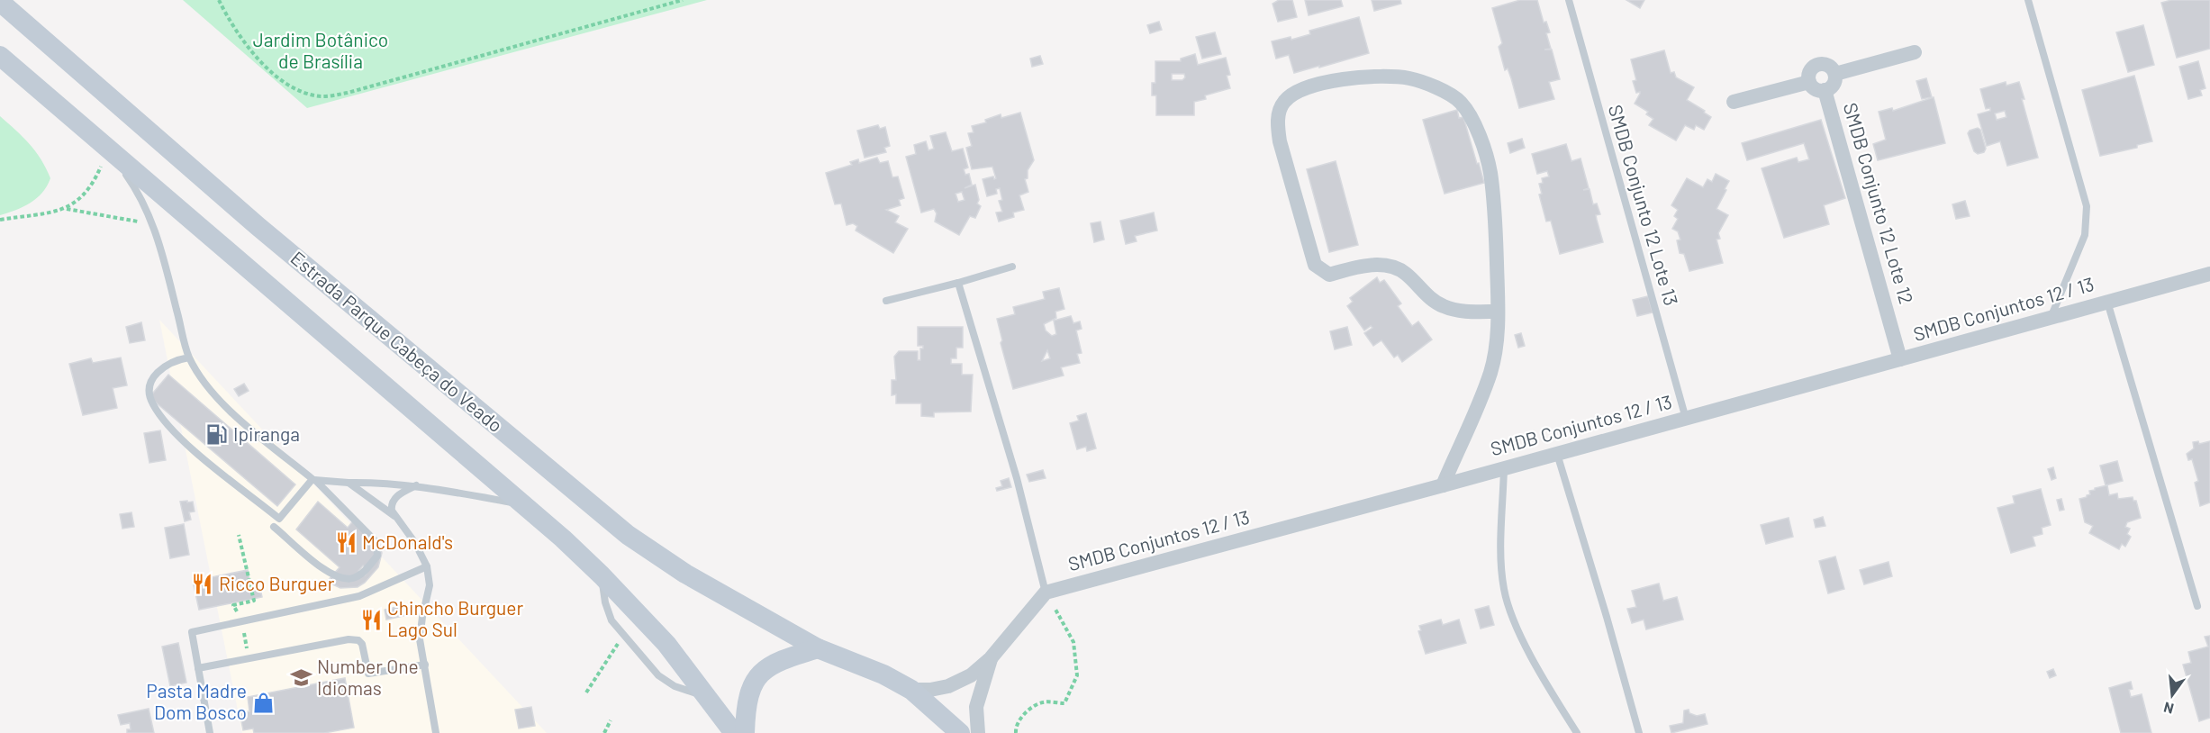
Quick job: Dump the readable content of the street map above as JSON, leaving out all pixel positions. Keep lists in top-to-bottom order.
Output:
{
  "streets": {
    "main road": ["Estrada Parque Cabeça do Veado"],
    "street": ["SMDB Conjunto 12 Lote 12", "SMDB Conjuntos 12 / 13"],
    "lane": ["SMDB Conjunto 12 Lote 13"]
  },
  "crossings": [
    ["SMDB Conjunto 12 Lote 12", "SMDB Conjuntos 12 / 13"],
    ["SMDB Conjunto 12 Lote 13", "SMDB Conjuntos 12 / 13"]
  ],
  "parks": ["Jardim Botânico de Brasília"],
  "places": {
    "fuel station": ["Ipiranga"],
    "restaurant": ["McDonald's", "Ricco Burguer", "Chincho Burguer Lago Sul"],
    "school or university": ["Number One Idiomas"],
    "shop": ["Pasta Madre Dom Bosco"]
  },
  "north": "bottom"
}
